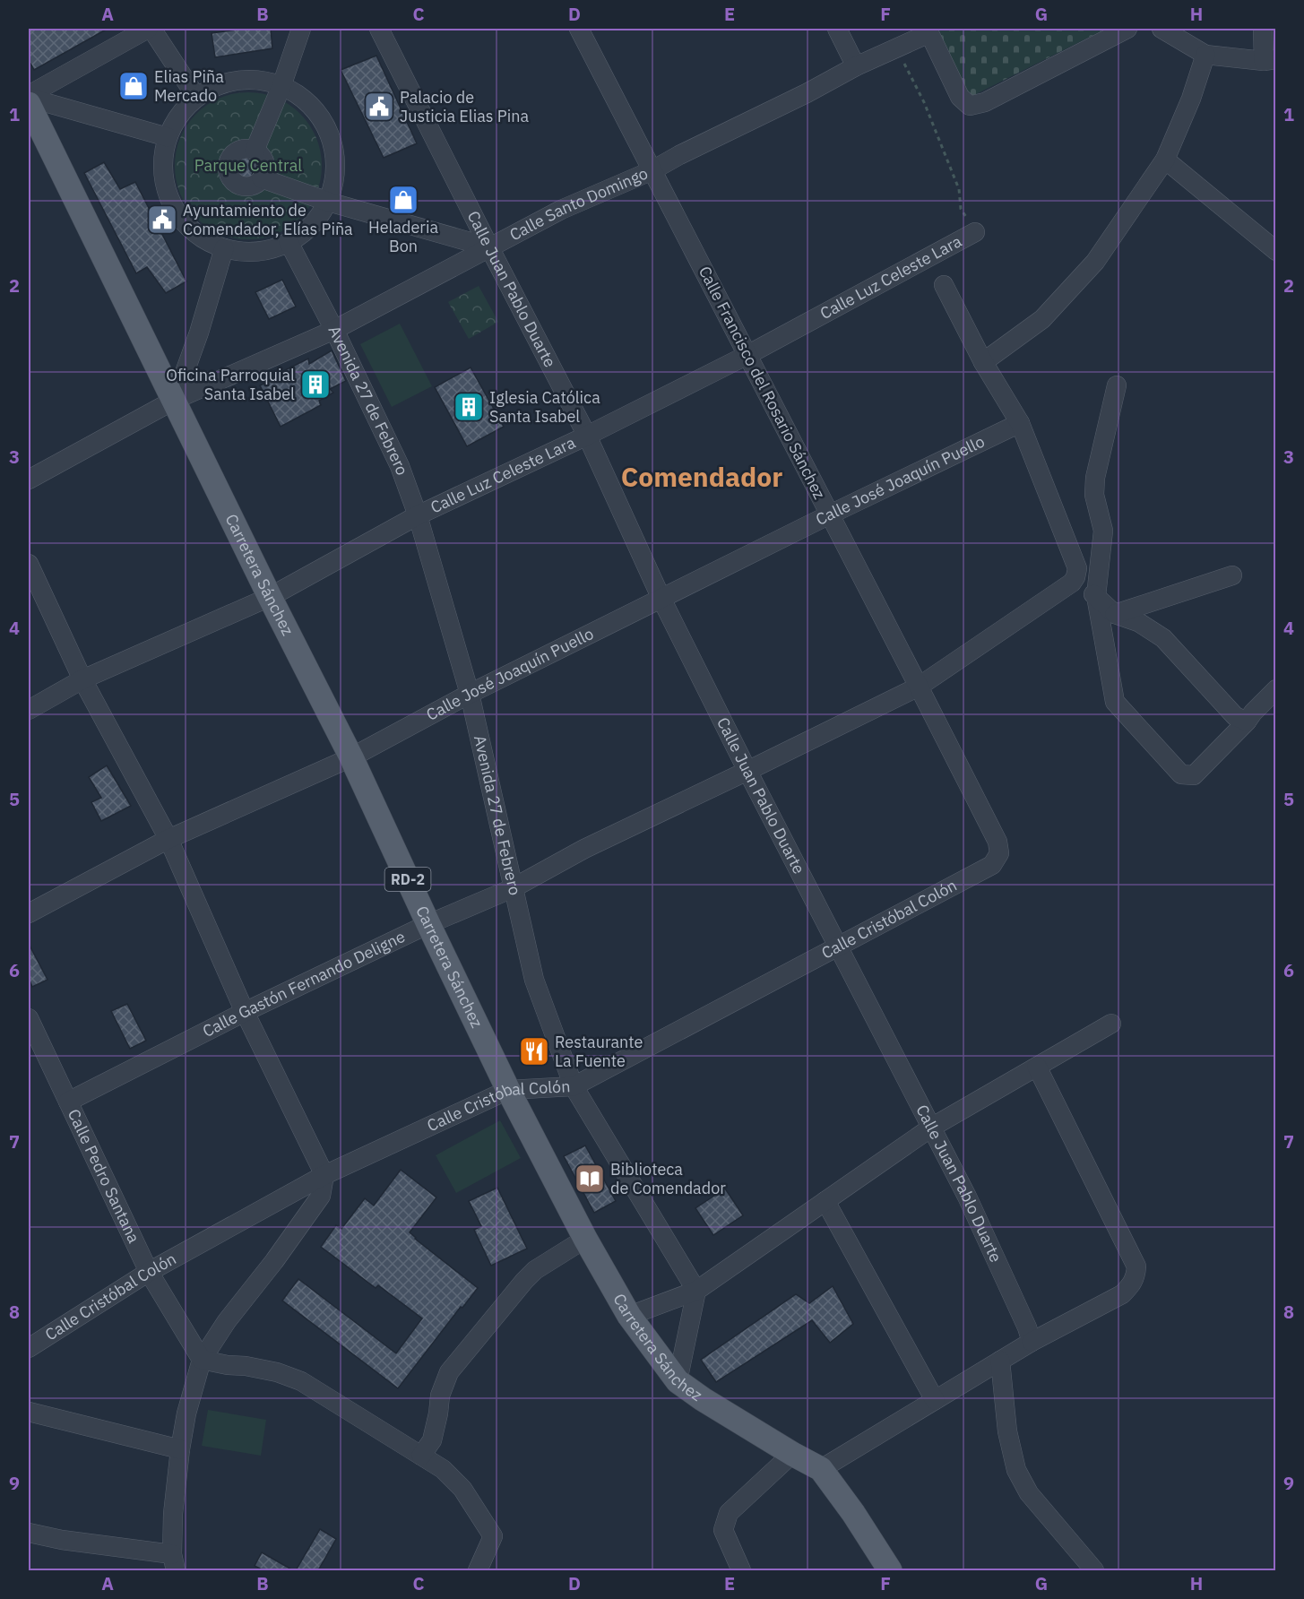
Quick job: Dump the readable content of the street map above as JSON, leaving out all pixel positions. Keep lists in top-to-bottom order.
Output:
{
  "streets": {
    "main road": ["Carretera Sánchez", "RD-2"],
    "street": [
      "Calle Santo Domingo",
      "Calle Luz Celeste Lara",
      "Calle Juan Pablo Duarte",
      "Calle Francisco del Rosario Sánchez",
      "Avenida 27 de Febrero",
      "Calle José Joaquín Puello",
      "Calle Cristóbal Colón",
      "Calle Gastón Fernando Deligne",
      "Calle Pedro Santana"
    ]
  },
  "crossings": [
    ["Calle Santo Domingo", "Calle Juan Pablo Duarte"],
    ["Calle Santo Domingo", "Calle Francisco del Rosario Sánchez"],
    ["Calle Santo Domingo", "Avenida 27 de Febrero"],
    ["Calle Santo Domingo", "Carretera Sánchez"],
    ["Calle Luz Celeste Lara", "Calle Juan Pablo Duarte"],
    ["Calle Luz Celeste Lara", "Calle Francisco del Rosario Sánchez"],
    ["Calle Luz Celeste Lara", "Avenida 27 de Febrero"],
    ["Calle Luz Celeste Lara", "Carretera Sánchez"],
    ["Calle Juan Pablo Duarte", "Calle José Joaquín Puello"],
    ["Calle Juan Pablo Duarte", "Calle Cristóbal Colón"],
    ["Calle Juan Pablo Duarte", "Calle Gastón Fernando Deligne"],
    ["Calle Francisco del Rosario Sánchez", "Calle José Joaquín Puello"],
    ["Calle Francisco del Rosario Sánchez", "Calle Cristóbal Colón"],
    ["Calle Francisco del Rosario Sánchez", "Calle Gastón Fernando Deligne"],
    ["Avenida 27 de Febrero", "Calle José Joaquín Puello"],
    ["Avenida 27 de Febrero", "Calle Cristóbal Colón"],
    ["Avenida 27 de Febrero", "Calle Gastón Fernando Deligne"],
    ["Calle José Joaquín Puello", "Carretera Sánchez"],
    ["Carretera Sánchez", "Calle Cristóbal Colón"],
    ["Carretera Sánchez", "Calle Gastón Fernando Deligne"],
    ["Calle Cristóbal Colón", "Calle Pedro Santana"],
    ["Calle Gastón Fernando Deligne", "Calle Pedro Santana"]
  ],
  "districts": ["Comendador"],
  "parks": ["Parque Central"],
  "places": {
    "shop": ["Elias Piña Mercado", "Heladeria Bon"],
    "public building": ["Palacio de Justicia Elias Pina", "Ayuntamiento de Comendador, Elías Piña"],
    "building": ["Oficina Parroquial Santa Isabel", "Iglesia Católica Santa Isabel"],
    "restaurant": ["Restaurante La Fuente"],
    "library": ["Biblioteca de Comendador"]
  },
  "grid": {
    "columns": [
      "A",
      "B",
      "C",
      "D",
      "E",
      "F",
      "G",
      "H"
    ],
    "rows": [
      "1",
      "2",
      "3",
      "4",
      "5",
      "6",
      "7",
      "8",
      "9"
    ]
  }
}
